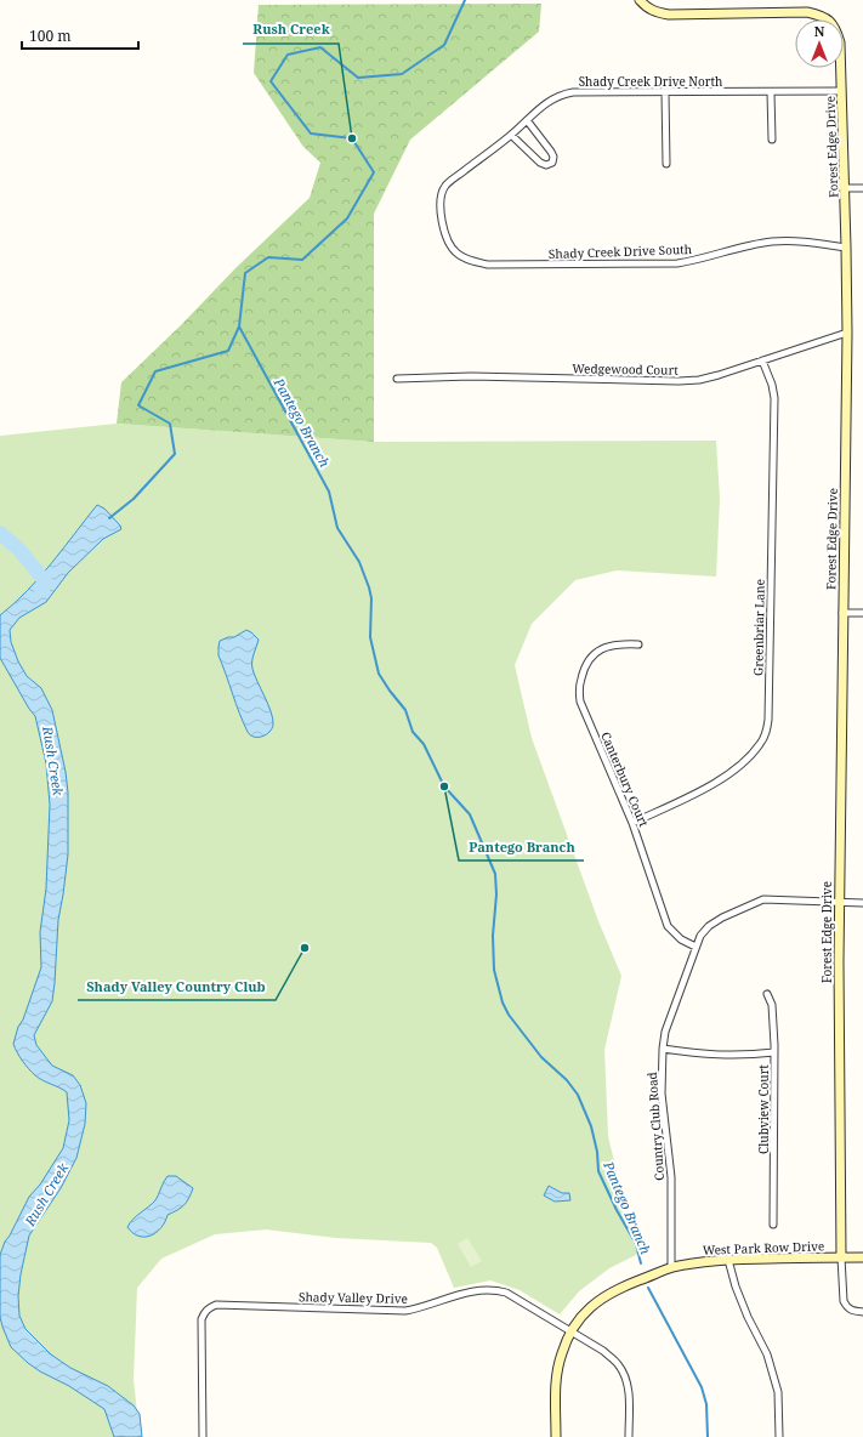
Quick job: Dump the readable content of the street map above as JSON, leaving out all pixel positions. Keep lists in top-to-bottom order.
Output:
{
  "streets": {
    "street": [
      "Shady Creek Drive North",
      "Forest Edge Drive",
      "Shady Creek Drive South",
      "Wedgewood Court",
      "Greenbriar Lane",
      "Canterbury Court",
      "Clubview Court",
      "Country Club Road",
      "West Park Row Drive",
      "Shady Valley Drive"
    ]
  },
  "crossings": [
    ["Shady Creek Drive North", "Forest Edge Drive"],
    ["Shady Creek Drive North", "Shady Creek Drive South"],
    ["Forest Edge Drive", "Shady Creek Drive South"],
    ["Forest Edge Drive", "Wedgewood Court"],
    ["Forest Edge Drive", "Country Club Road"],
    ["Forest Edge Drive", "West Park Row Drive"],
    ["Wedgewood Court", "Greenbriar Lane"],
    ["Greenbriar Lane", "Canterbury Court"],
    ["Canterbury Court", "Country Club Road"],
    ["Country Club Road", "West Park Row Drive"],
    ["West Park Row Drive", "Shady Valley Drive"]
  ],
  "water": ["Pantego Branch", "Rush Creek"],
  "places": ["Rush Creek", "Pantego Branch", "Shady Valley Country Club"],
  "scale_bar": "100 m",
  "north": "top"
}
